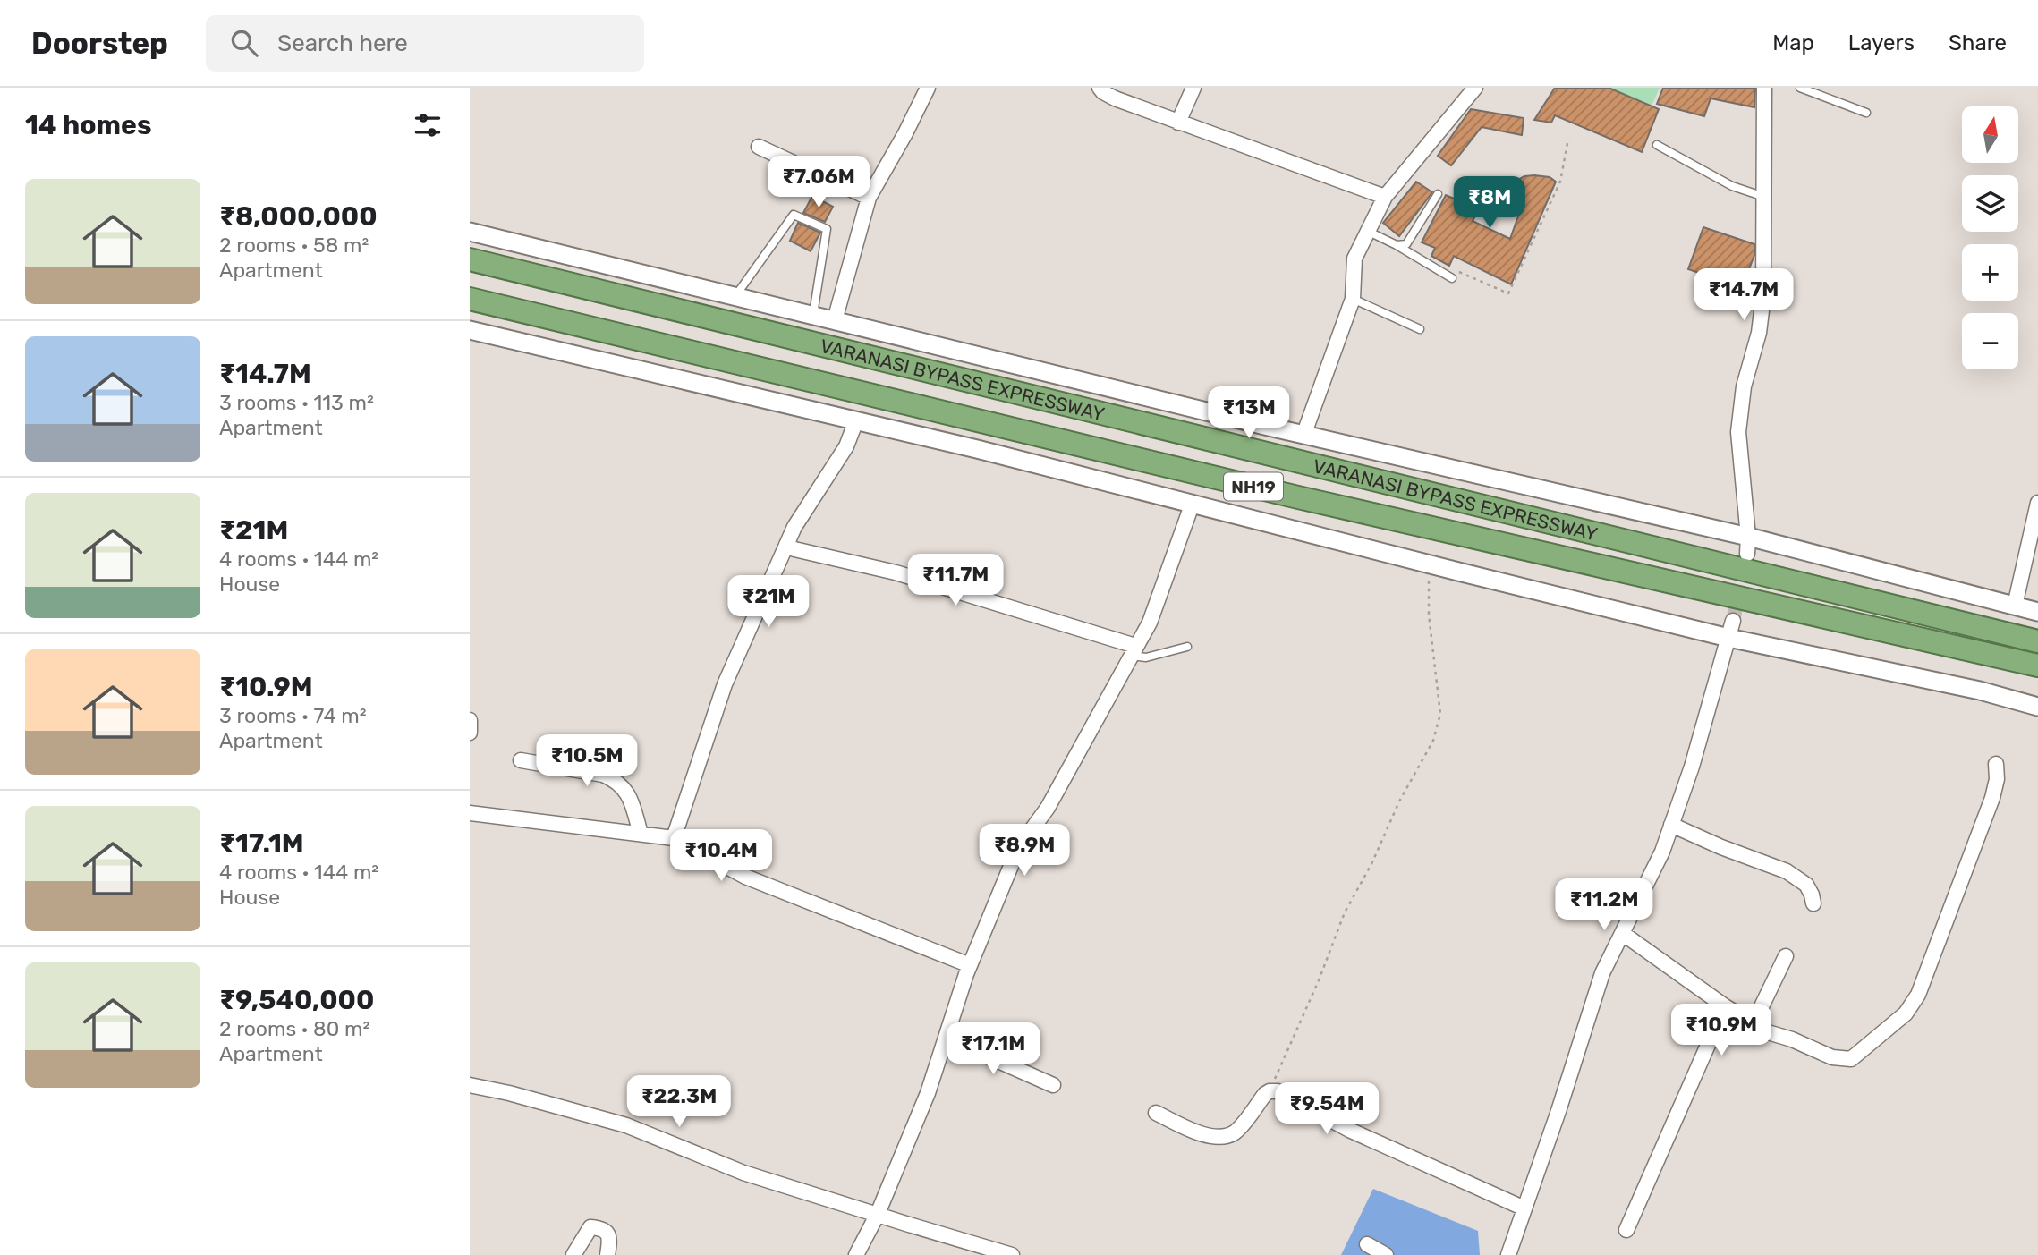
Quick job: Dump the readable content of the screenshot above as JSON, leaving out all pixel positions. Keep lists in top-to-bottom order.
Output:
{
  "streets": {
    "highway": ["VARANASI BYPASS EXPRESSWAY", "NH19"]
  },
  "north": "top",
  "page": {
    "header": "Doorstep",
    "search": "Search here",
    "nav": ["Map", "Layers", "Share"],
    "heading": "14 homes",
    "map_buttons": ["+", "−"],
    "price": [
      "₹7.06M",
      "₹8M",
      "₹14.7M",
      "₹13M",
      "₹11.7M",
      "₹21M",
      "₹10.5M",
      "₹8.9M",
      "₹10.4M",
      "₹11.2M",
      "₹10.9M",
      "₹17.1M",
      "₹22.3M",
      "₹9.54M"
    ],
    "list": [
      {
        "name": "₹8,000,000",
        "note": "2 rooms · 58 m² · Apartment"
      },
      {
        "name": "₹14.7M",
        "note": "3 rooms · 113 m² · Apartment"
      },
      {
        "name": "₹21M",
        "note": "4 rooms · 144 m² · House"
      },
      {
        "name": "₹10.9M",
        "note": "3 rooms · 74 m² · Apartment"
      },
      {
        "name": "₹17.1M",
        "note": "4 rooms · 144 m² · House"
      },
      {
        "name": "₹9,540,000",
        "note": "2 rooms · 80 m² · Apartment"
      }
    ]
  }
}
